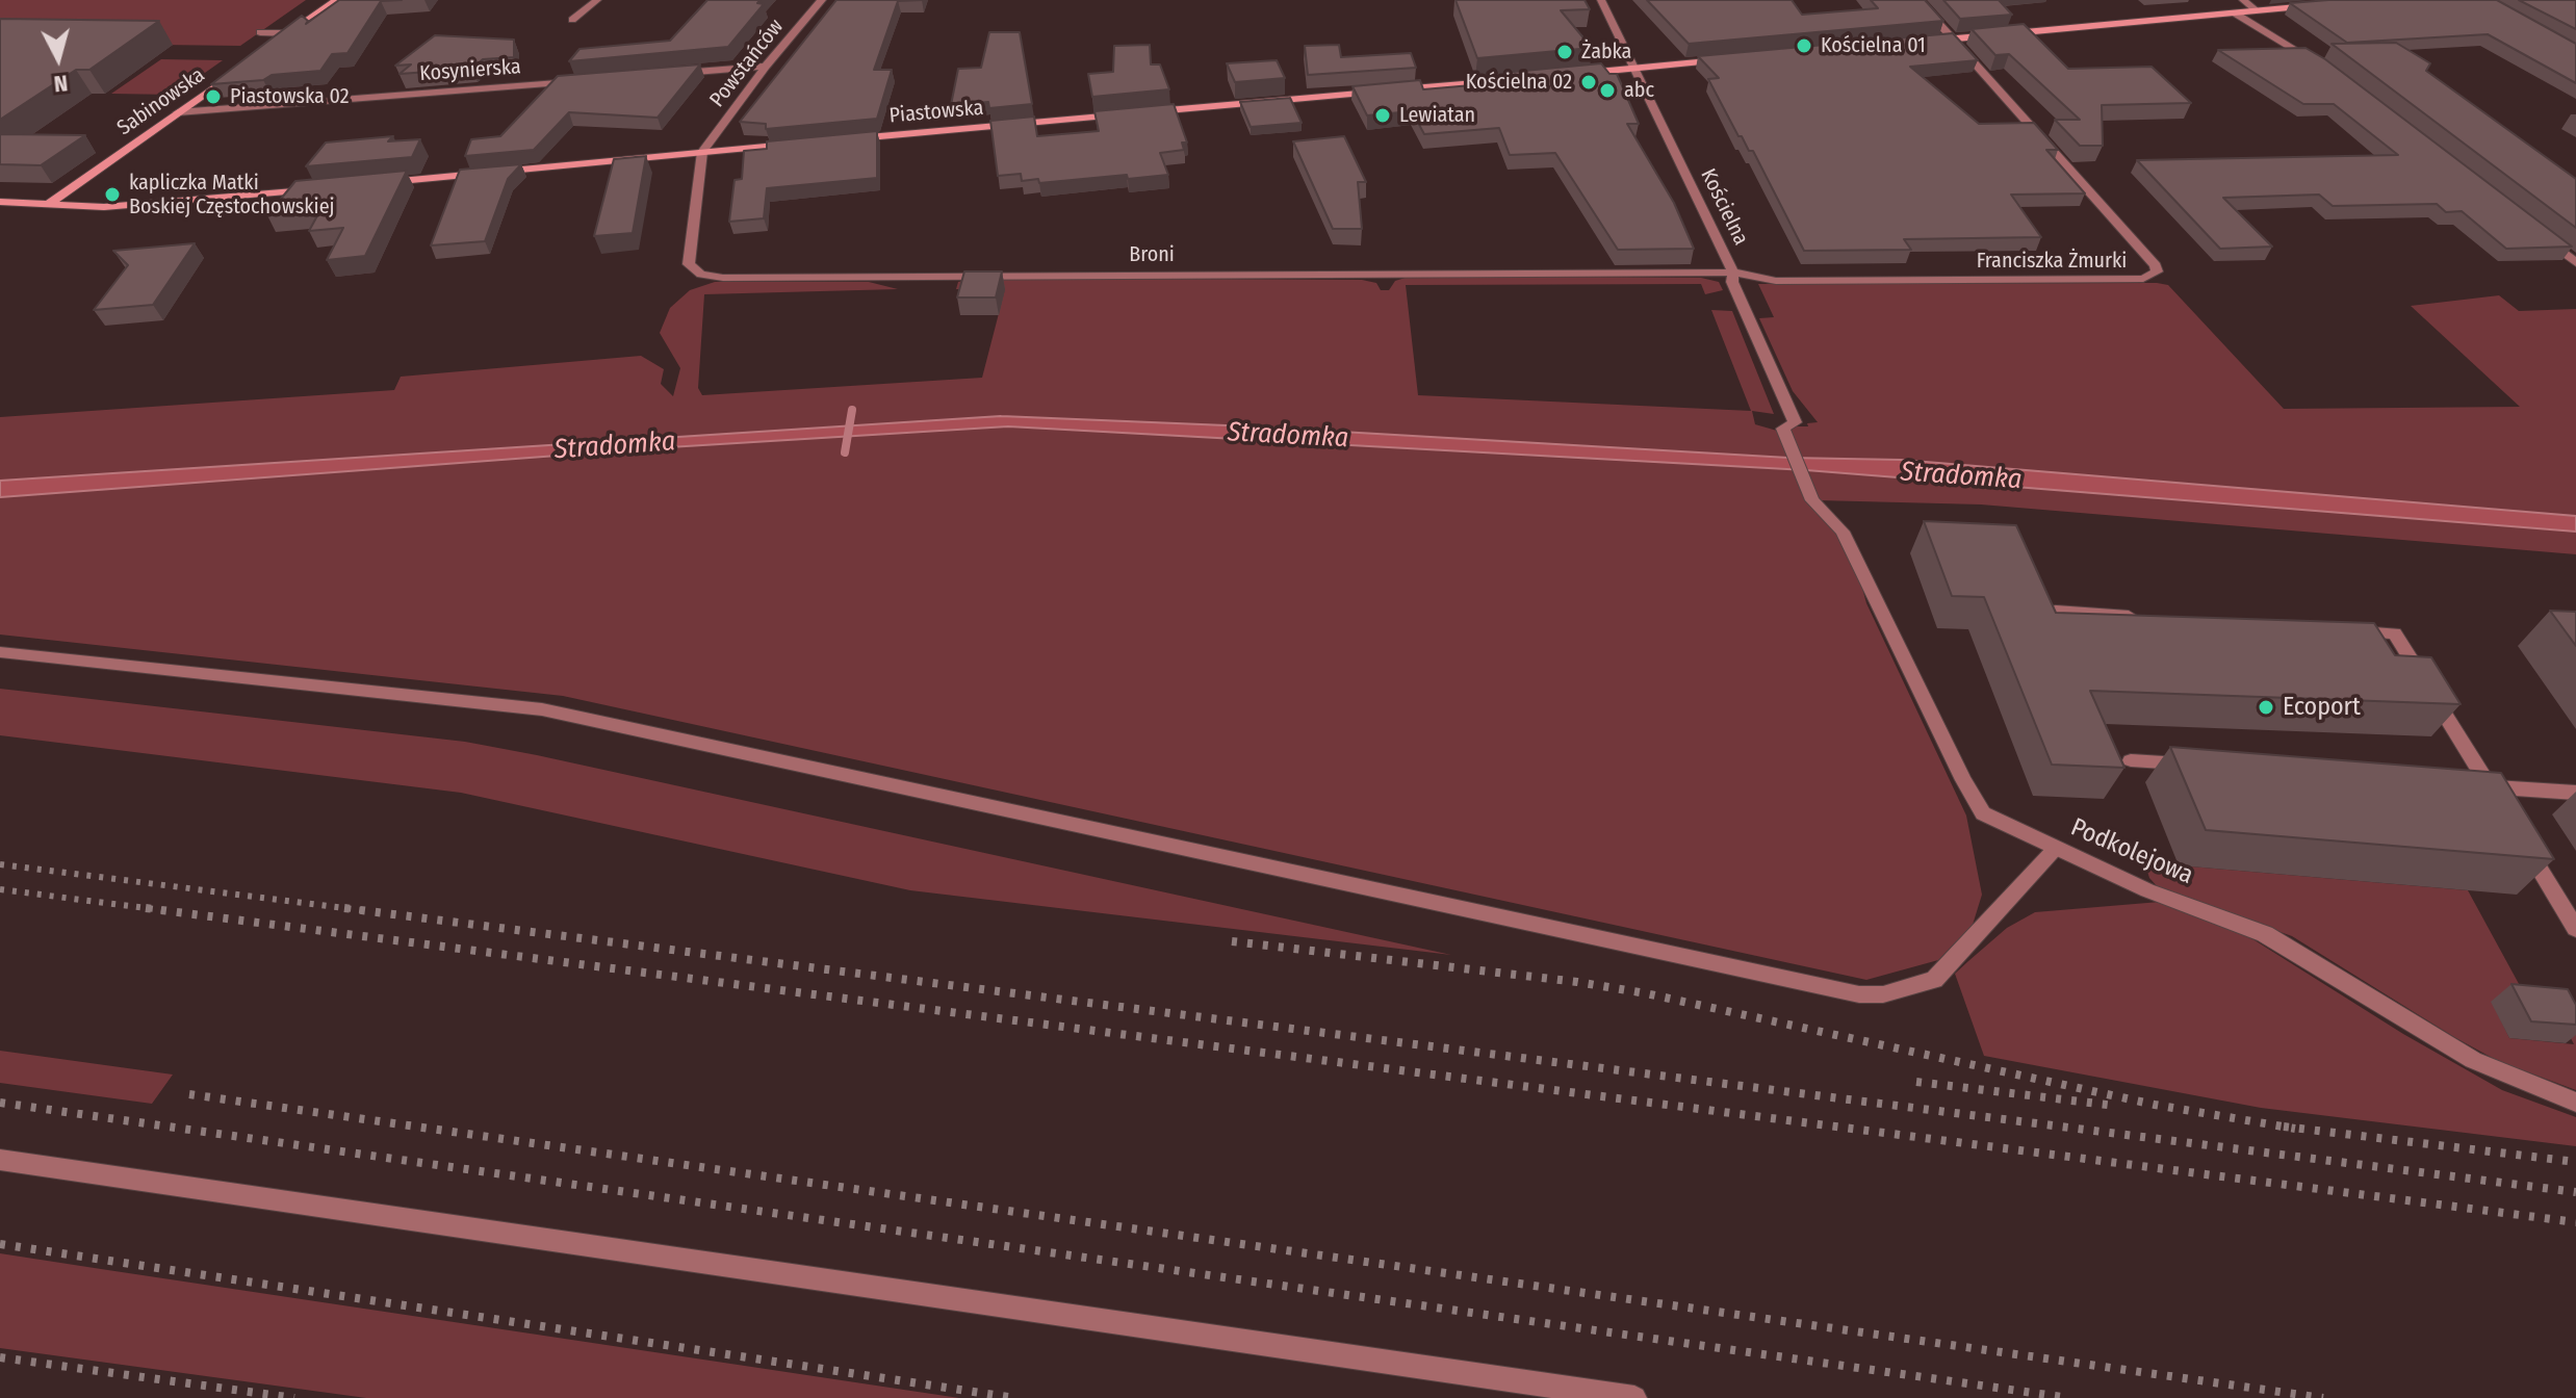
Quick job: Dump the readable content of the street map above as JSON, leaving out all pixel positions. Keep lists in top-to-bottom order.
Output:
{
  "streets": {
    "street": [
      "Powstańców",
      "Kosynierska",
      "Sabinowska",
      "Piastowska",
      "Kościelna",
      "Broni",
      "Franciszka Żmurki",
      "Podkolejowa"
    ]
  },
  "crossings": [
    ["Powstańców", "Broni"],
    ["Kosynierska", "Sabinowska"],
    ["Kościelna", "Broni"],
    ["Kościelna", "Franciszka Żmurki"],
    ["Kościelna", "Podkolejowa"],
    ["Broni", "Franciszka Żmurki"]
  ],
  "water": ["Stradomka"],
  "places": [
    "Kościelna 01",
    "Żabka",
    "Kościelna 02",
    "abc",
    "Piastowska 02",
    "Lewiatan",
    "kapliczka Matki Boskiej Częstochowskiej",
    "Ecoport"
  ],
  "north": "bottom"
}
